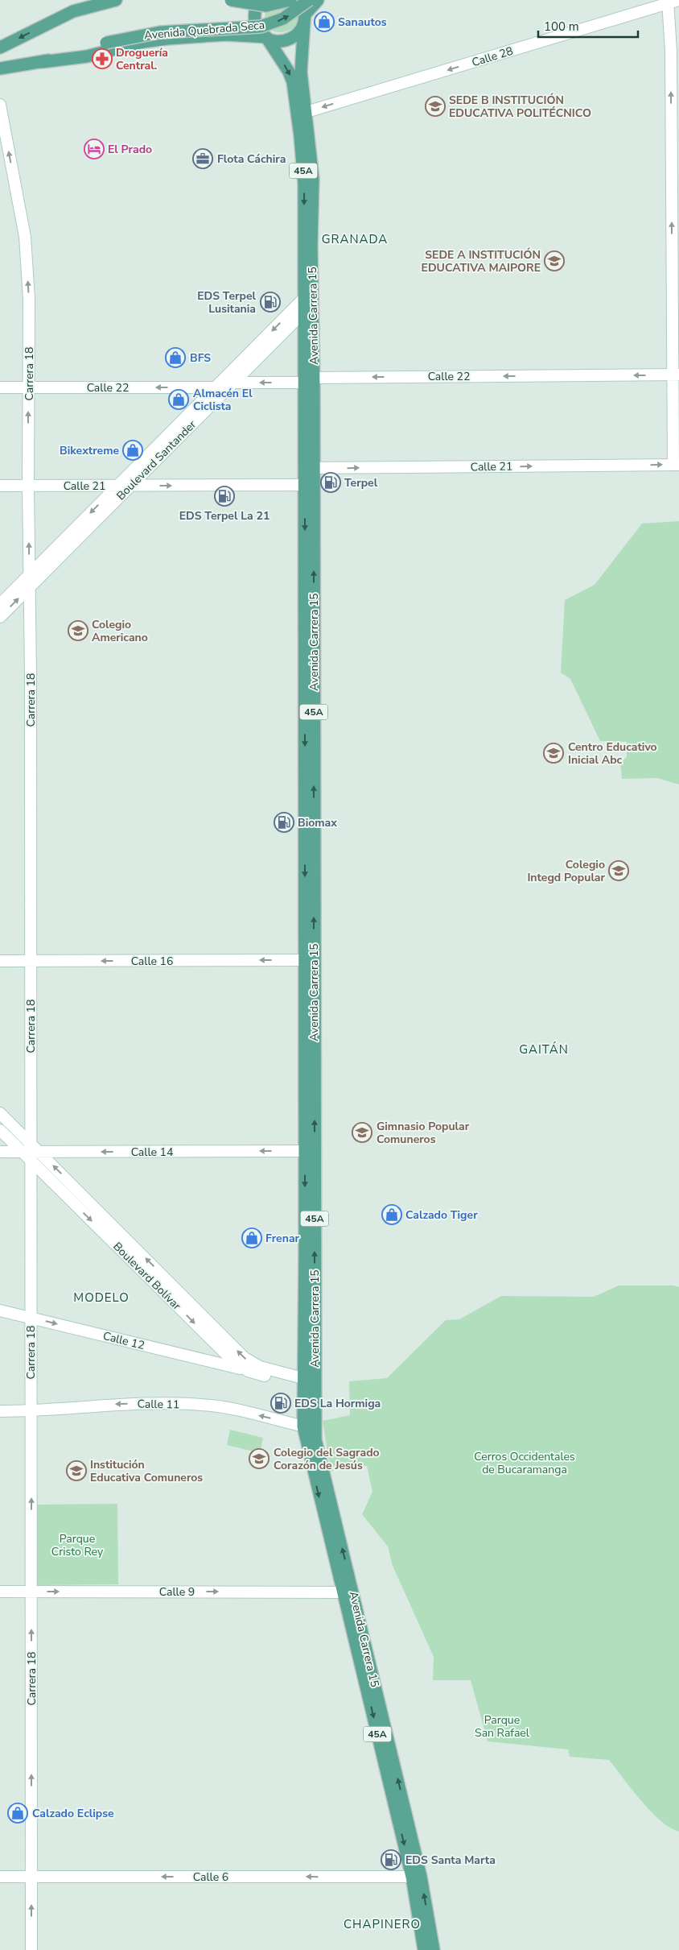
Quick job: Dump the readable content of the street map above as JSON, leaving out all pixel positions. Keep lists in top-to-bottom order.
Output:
{
  "streets": {
    "main road": ["Avenida Quebrada Seca", "45A", "Avenida Carrera 15"],
    "street": [
      "Calle 28",
      "Carrera 18",
      "Calle 22",
      "Boulevard Santander",
      "Calle 21",
      "Calle 16",
      "Calle 14",
      "Boulevard Bolívar",
      "Calle 12",
      "Calle 11",
      "Calle 9",
      "Calle 6"
    ]
  },
  "crossings": [
    ["Calle 28", "Avenida Carrera 15"],
    ["45A", "Avenida Carrera 15"],
    ["Avenida Carrera 15", "Calle 22"],
    ["Avenida Carrera 15", "Boulevard Santander"],
    ["Avenida Carrera 15", "Calle 21"],
    ["Avenida Carrera 15", "Calle 16"],
    ["Avenida Carrera 15", "Calle 14"],
    ["Avenida Carrera 15", "Boulevard Bolívar"],
    ["Avenida Carrera 15", "Calle 11"],
    ["Avenida Carrera 15", "Calle 9"],
    ["Avenida Carrera 15", "Calle 6"],
    ["Carrera 18", "Calle 22"],
    ["Carrera 18", "Boulevard Santander"],
    ["Carrera 18", "Calle 21"],
    ["Carrera 18", "Calle 16"],
    ["Carrera 18", "Calle 14"],
    ["Carrera 18", "Boulevard Bolívar"],
    ["Carrera 18", "Calle 12"],
    ["Carrera 18", "Calle 11"],
    ["Carrera 18", "Calle 9"],
    ["Carrera 18", "Calle 6"],
    ["Calle 22", "Boulevard Santander"],
    ["Boulevard Santander", "Calle 21"],
    ["Calle 14", "Boulevard Bolívar"],
    ["Boulevard Bolívar", "Calle 12"]
  ],
  "one_way": [
    "Calle 28",
    "Carrera 18",
    "Calle 22",
    "Calle 21",
    "Calle 16",
    "Calle 14",
    "Calle 12",
    "Calle 11",
    "Calle 9",
    "Calle 6"
  ],
  "districts": [
    "GRANADA",
    "GAITÁN",
    "MODELO",
    "CHAPINERO"
  ],
  "parks": ["Cerros Occidentales de Bucaramanga", "Parque Cristo Rey", "Parque San Rafael"],
  "places": {
    "shop": [
      "Sanautos",
      "BFS",
      "Almacén El Ciclista",
      "Bikextreme",
      "Calzado Tiger",
      "Frenar",
      "Calzado Eclipse"
    ],
    "pharmacy": ["Droguería Central."],
    "school or university": [
      "SEDE B INSTITUCIÓN EDUCATIVA POLITÉCNICO",
      "SEDE A INSTITUCIÓN EDUCATIVA MAIPORE",
      "Colegio Americano",
      "Centro Educativo Inicial Abc",
      "Colegio Integd Popular",
      "Gimnasio Popular Comuneros",
      "Colegio del Sagrado Corazón de Jesús",
      "Institución Educativa Comuneros"
    ],
    "hotel": ["El Prado"],
    "office": ["Flota Cáchira"],
    "fuel station": [
      "EDS Terpel Lusitania",
      "Terpel",
      "EDS Terpel La 21",
      "Biomax",
      "EDS La Hormiga",
      "EDS Santa Marta"
    ]
  },
  "scale_bar": "100 m"
}
